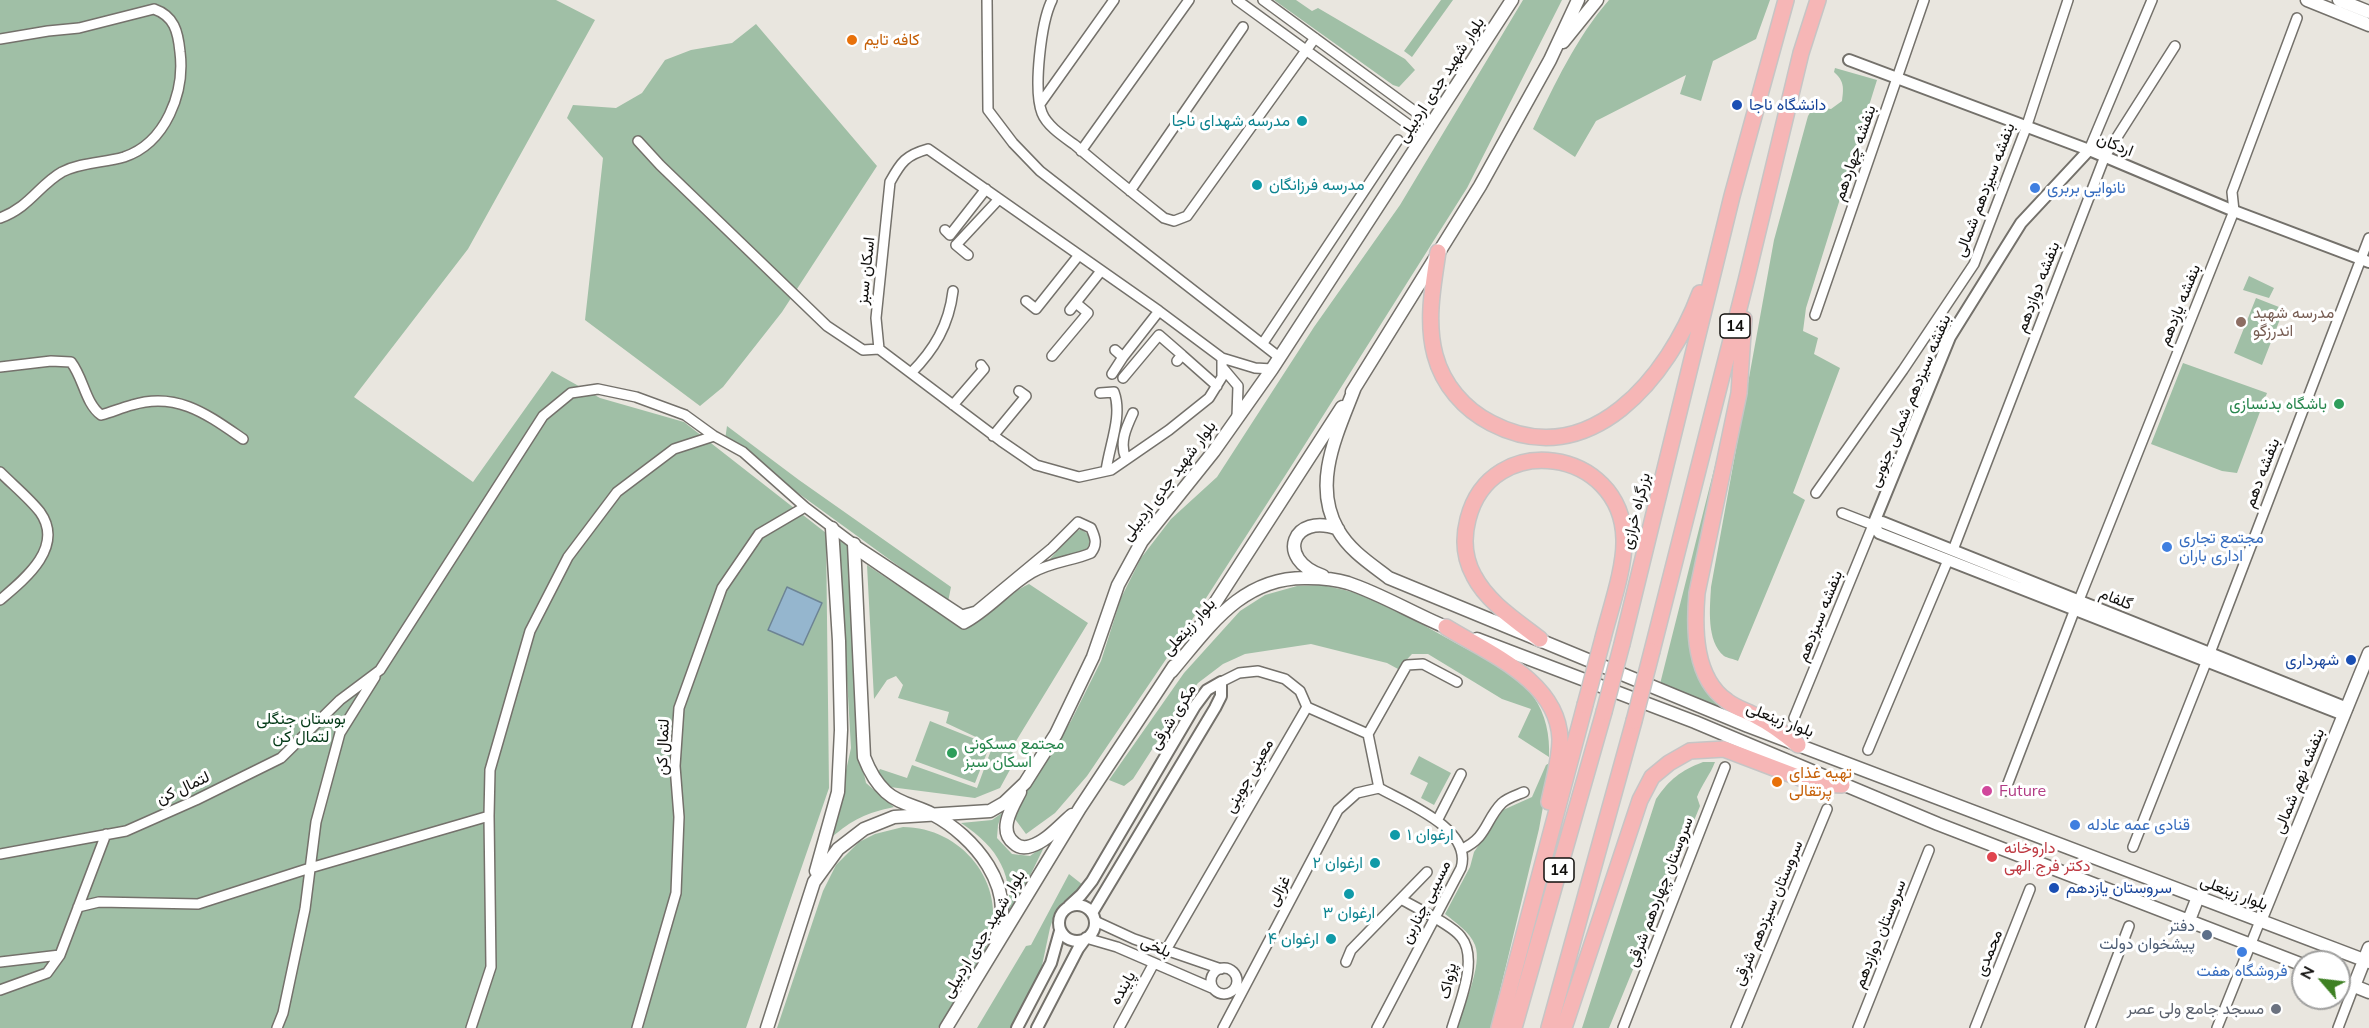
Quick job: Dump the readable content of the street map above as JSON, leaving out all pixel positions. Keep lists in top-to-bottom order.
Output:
{
  "streets": {
    "highway": ["14", "بزرگراه خرازی"],
    "main road": ["بلوار شهید جدی اردبیلی", "بلوار زینعلی", "بنفشه نهم شمالی"],
    "street": [
      "اردکان",
      "بنفشه چهاردهم",
      "بنفشه سیزدهم شمالی",
      "اسکان سبز",
      "بنفشه دوازدهم",
      "بنفشه یازدهم",
      "بنفشه سیزدهم شمالی جنوبی",
      "بنفشه دهم",
      "گلفام",
      "بنفشه سیزدهم",
      "مکری شرقی",
      "لتمال کن",
      "معینی جوینی",
      "غزالی",
      "سروستان چهاردهم شرقی",
      "مسیبی چناربن",
      "سروستان سیزدهم شرقی",
      "سروستان دوازدهم",
      "بلخی",
      "محمدی",
      "پژواک",
      "پاینده"
    ]
  },
  "crossings": [
    ["بلوار شهید جدی اردبیلی", "اسکان سبز"],
    ["بلوار شهید جدی اردبیلی", "بلوار زینعلی"],
    ["اردکان", "بنفشه چهاردهم"],
    ["اردکان", "بنفشه سیزدهم شمالی"],
    ["اردکان", "بنفشه دوازدهم"],
    ["اردکان", "بنفشه یازدهم"],
    ["اردکان", "بنفشه سیزدهم شمالی جنوبی"],
    ["اردکان", "بنفشه دهم"],
    ["بنفشه دوازدهم", "گلفام"],
    ["بنفشه یازدهم", "گلفام"],
    ["بنفشه سیزدهم شمالی جنوبی", "گلفام"],
    ["بنفشه سیزدهم شمالی جنوبی", "بنفشه سیزدهم"],
    ["بنفشه دهم", "گلفام"],
    ["گلفام", "بنفشه سیزدهم"],
    ["گلفام", "بنفشه نهم شمالی"],
    ["بلوار زینعلی", "بنفشه نهم شمالی"],
    ["مکری شرقی", "بلخی"],
    ["معینی جوینی", "بلخی"],
    ["غزالی", "مسیبی چناربن"],
    ["غزالی", "بلخی"],
    ["مسیبی چناربن", "پژواک"],
    ["بلخی", "پاینده"]
  ],
  "parks": ["بوستان جنگلی لتمال کن"],
  "places": [
    "کافه تایم",
    "دانشگاه ناجا",
    "مدرسه شهدای ناجا",
    "مدرسه فرزانگان",
    "نانوایی بربری",
    "مدرسه شهید اندرزگو",
    "باشگاه بدنسازی",
    "مجتمع تجاری اداری باران",
    "شهرداری",
    "مجتمع مسکونی اسکان سبز",
    "تهیه غذای پرتقالی",
    "Future",
    "قنادی عمه عادله",
    "ارغوان ۱",
    "داروخانه دکتر فرج الهی",
    "ارغوان ۲",
    "سروستان یازدهم",
    "ارغوان ۳",
    "دفتر پیشخوان دولت",
    "ارغوان ۴",
    "فروشگاه هفت",
    "مسجد جامع ولی عصر"
  ],
  "north": "top left"
}
